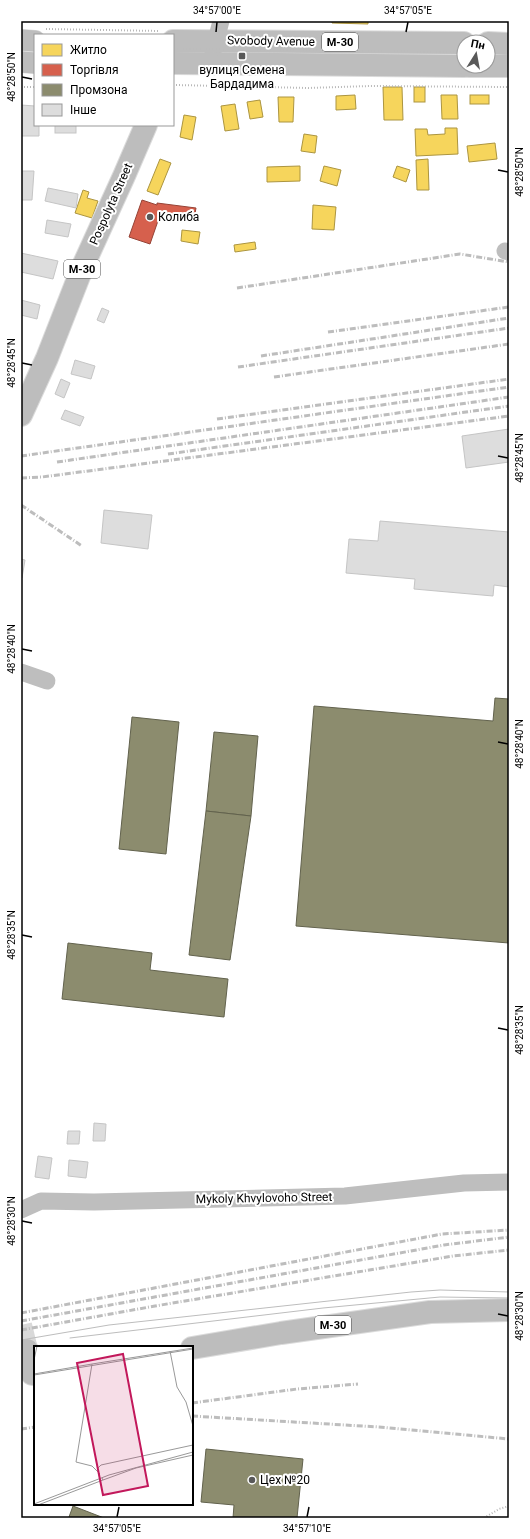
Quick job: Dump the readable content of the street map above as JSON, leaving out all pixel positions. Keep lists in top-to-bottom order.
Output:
{
  "streets": {
    "highway": ["Svobody Avenue", "М-30", "Pospolyta Street"],
    "street": ["Mykoly Khvylovoho Street"]
  },
  "places": {
    "transit": ["вулиця Семена Бардадима"],
    "other": ["Колиба", "Цех №20"]
  },
  "legend": [
    "Житло",
    "Торгівля",
    "Промзона",
    "Інше"
  ],
  "north": "top",
  "coordinates": [
    "34°57'00\"E",
    "34°57'05\"E",
    "48°28'50\"N",
    "48°28'45\"N",
    "48°28'40\"N",
    "48°28'35\"N",
    "48°28'30\"N",
    "34°57'10\"E"
  ]
}
